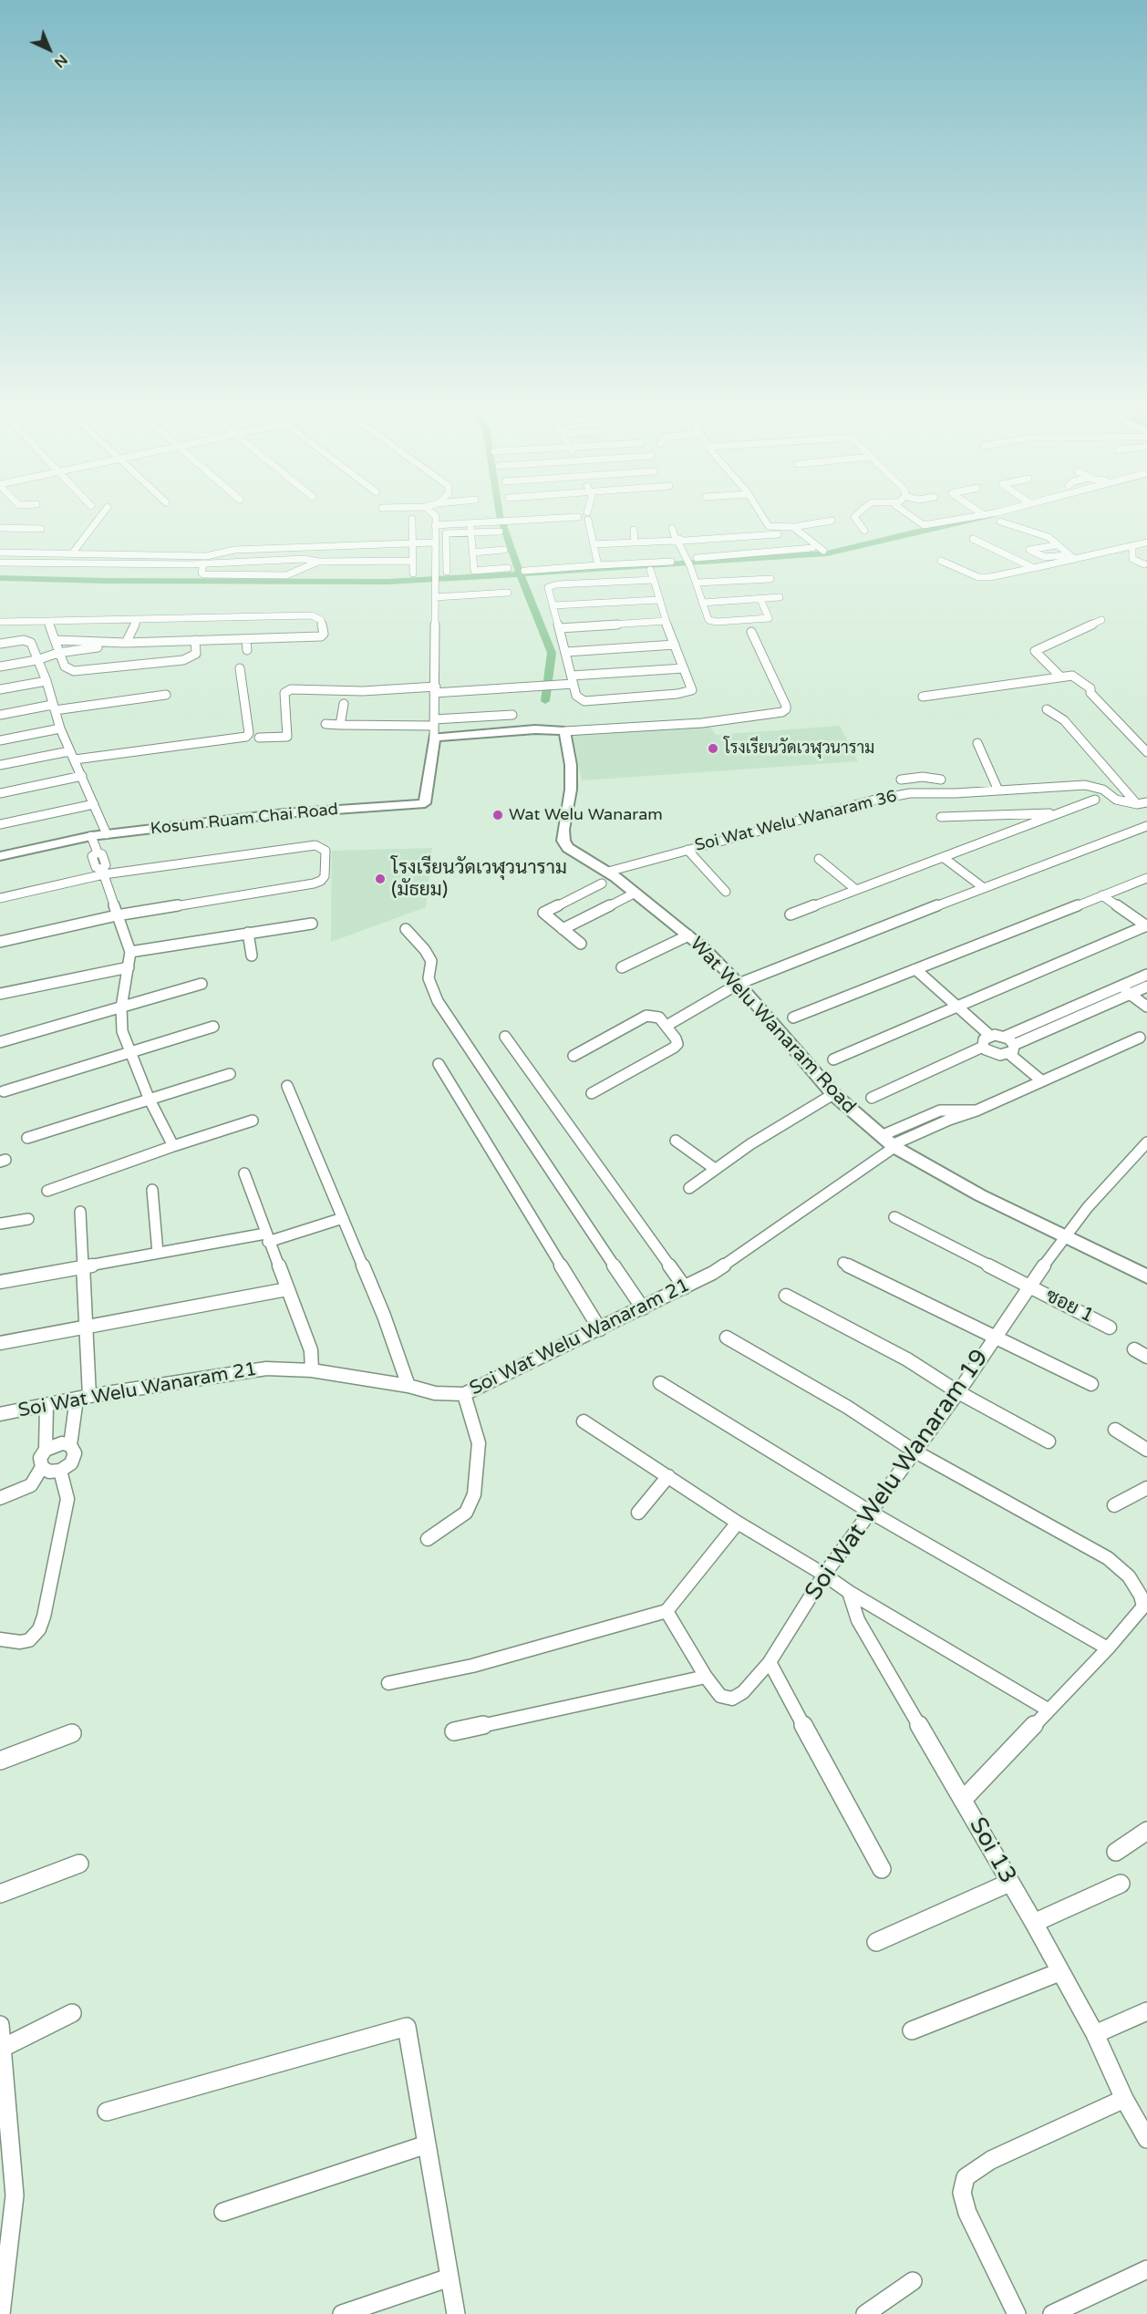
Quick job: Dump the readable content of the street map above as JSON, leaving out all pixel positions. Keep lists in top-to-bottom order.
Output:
{
  "streets": {
    "street": [
      "Kosum Ruam Chai Road",
      "Soi Wat Welu Wanaram 36",
      "Wat Welu Wanaram Road",
      "ซอย 1",
      "Soi Wat Welu Wanaram 21",
      "Soi Wat Welu Wanaram 19",
      "Soi 13"
    ]
  },
  "crossings": [
    ["Soi Wat Welu Wanaram 36", "Wat Welu Wanaram Road"],
    ["Wat Welu Wanaram Road", "Soi Wat Welu Wanaram 21"],
    ["Wat Welu Wanaram Road", "Soi Wat Welu Wanaram 19"],
    ["ซอย 1", "Soi Wat Welu Wanaram 19"]
  ],
  "places": ["โรงเรียนวัดเวฬุวนาราม", "Wat Welu Wanaram", "โรงเรียนวัดเวฬุวนาราม (มัธยม)"],
  "north": "bottom right"
}
